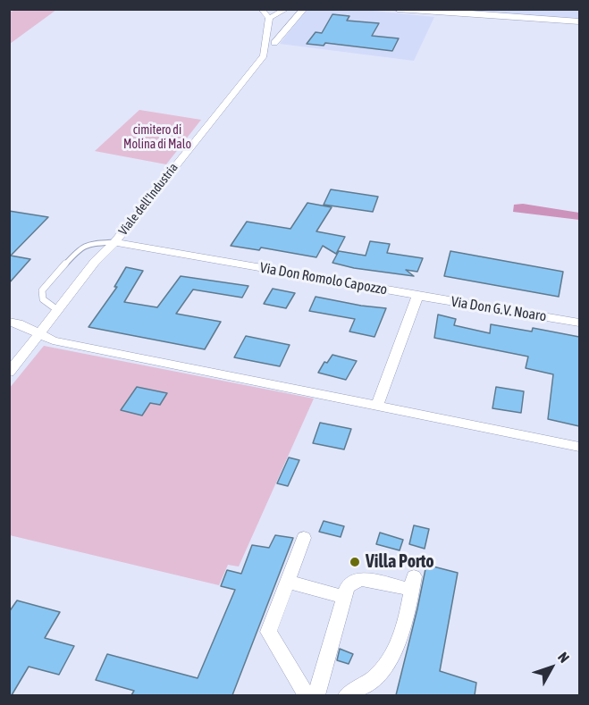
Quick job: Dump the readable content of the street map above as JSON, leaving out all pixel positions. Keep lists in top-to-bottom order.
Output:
{
  "streets": {
    "street": ["Viale dell'Industria", "Via Don Romolo Capozzo", "Via Don G.V. Noaro"]
  },
  "crossings": [
    ["Viale dell'Industria", "Via Don Romolo Capozzo"],
    ["Via Don Romolo Capozzo", "Via Don G.V. Noaro"]
  ],
  "parks": ["cimitero di Molina di Malo"],
  "places": ["Villa Porto"],
  "north": "top right"
}
